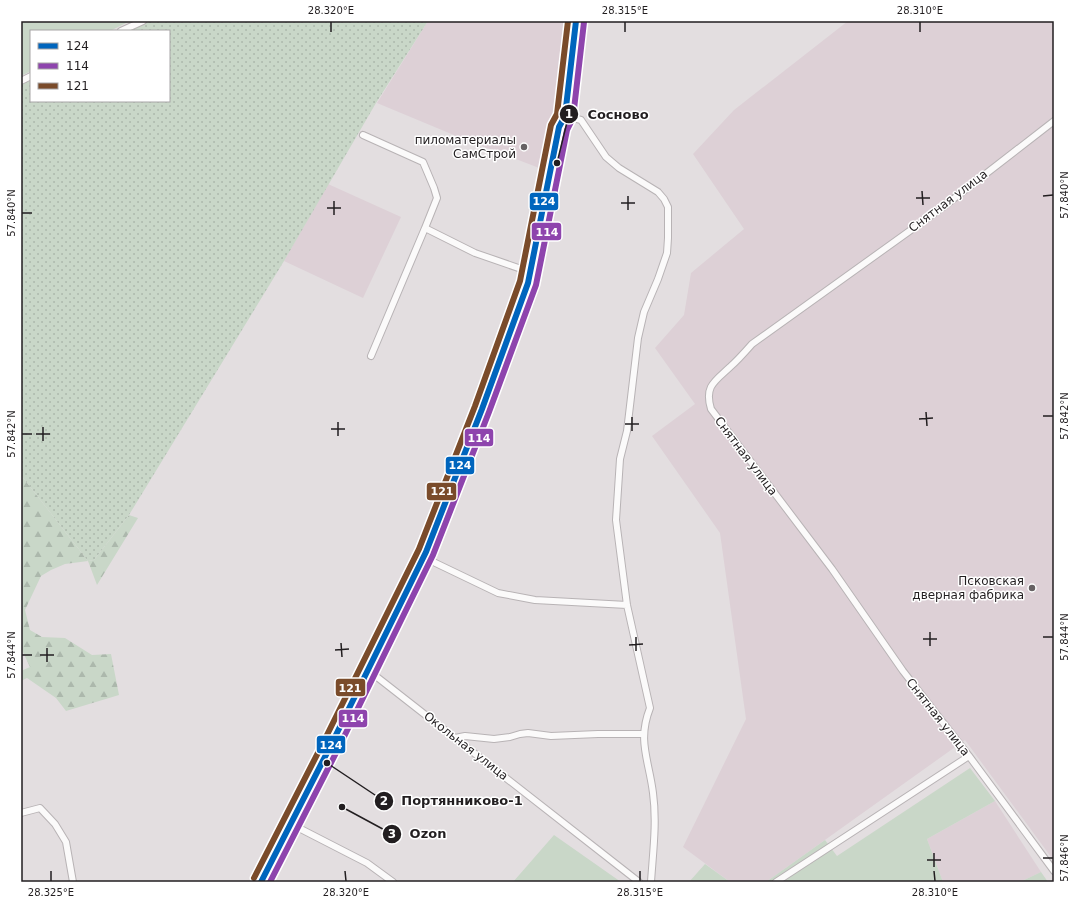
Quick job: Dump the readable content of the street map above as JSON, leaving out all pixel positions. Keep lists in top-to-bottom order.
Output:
{
  "streets": {
    "street": ["Снятная улица", "Окольная улица"]
  },
  "places": [
    "пиломатериалы СамСтрой",
    "Сосново",
    "Псковская дверная фабрика",
    "Портянниково-1",
    "Ozon"
  ],
  "lines": ["transit line 124", "transit line 121", "transit line 114"],
  "legend": ["124", "114", "121"],
  "coordinates": [
    "28.320°E",
    "28.315°E",
    "28.310°E",
    "57.840°N",
    "57.842°N",
    "57.844°N",
    "57.846°N",
    "28.325°E"
  ]
}
